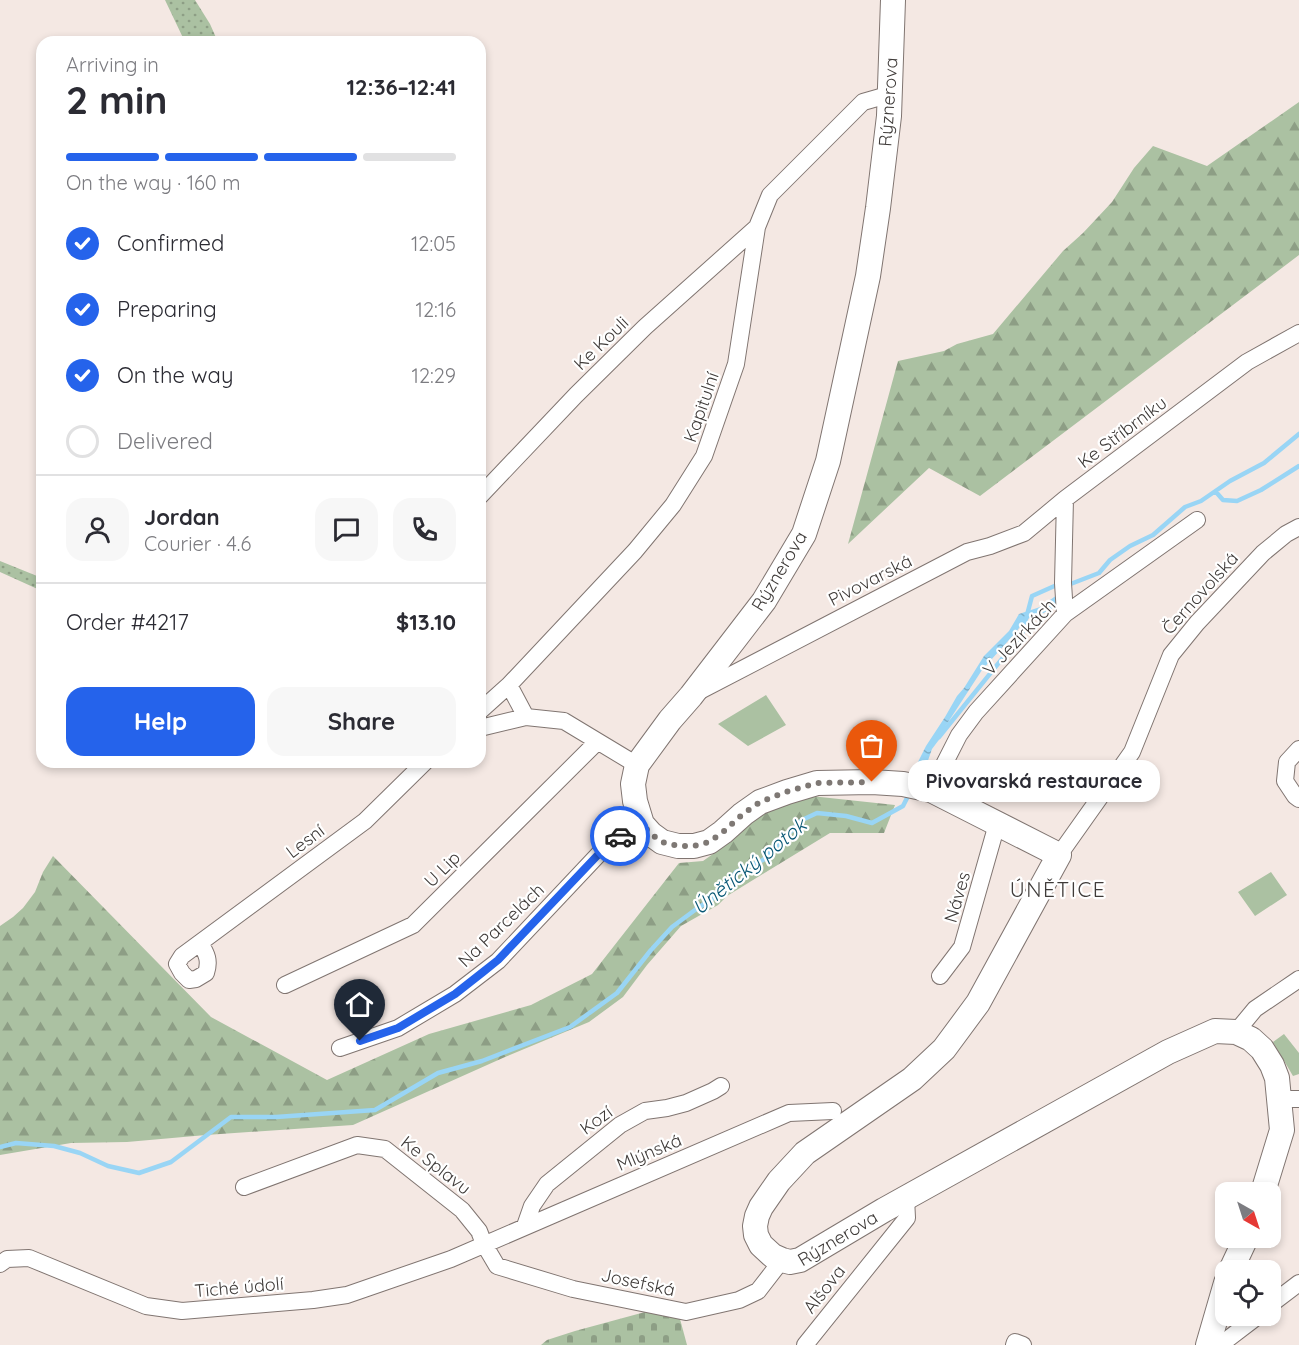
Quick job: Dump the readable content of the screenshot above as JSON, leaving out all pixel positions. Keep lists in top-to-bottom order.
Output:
{
  "streets": {
    "street": [
      "Rýznerova",
      "Ke Kouli",
      "Kapitulní",
      "Ke Stříbrníku",
      "Pivovarská",
      "Černovolská",
      "V Jezírkách",
      "Lesní",
      "U Lip",
      "Náves",
      "Na Parcelách",
      "Kozí",
      "Mlýnská",
      "Ke Splavu",
      "Josefská",
      "Tiché údolí",
      "Alšova"
    ]
  },
  "crossings": [
    ["Rýznerova", "Kapitulní"],
    ["Rýznerova", "Pivovarská"],
    ["Rýznerova", "Černovolská"],
    ["Rýznerova", "Josefská"],
    ["Rýznerova", "Alšova"],
    ["Ke Kouli", "Kapitulní"],
    ["Ke Stříbrníku", "Pivovarská"],
    ["Kozí", "Mlýnská"],
    ["Mlýnská", "Ke Splavu"],
    ["Mlýnská", "Josefská"],
    ["Mlýnská", "Tiché údolí"],
    ["Ke Splavu", "Josefská"],
    ["Ke Splavu", "Tiché údolí"],
    ["Josefská", "Tiché údolí"]
  ],
  "districts": ["ÚNĚTICE"],
  "water": ["Únětický potok"],
  "places": ["Pivovarská restaurace"],
  "north": "bottom right",
  "page": {
    "heading": ["2 min", "Arriving in", "12:36–12:41"],
    "panel": [
      "Jordan",
      "Courier · 4.6",
      "Order #4217",
      "$13.10"
    ],
    "bar": "On the way · 160 m",
    "list": [
      ["Confirmed", "12:05"],
      ["Preparing", "12:16"],
      ["On the way", "12:29"],
      "Delivered"
    ],
    "buttons": ["Help", "Share"],
    "bubble": "Pivovarská restaurace"
  }
}
